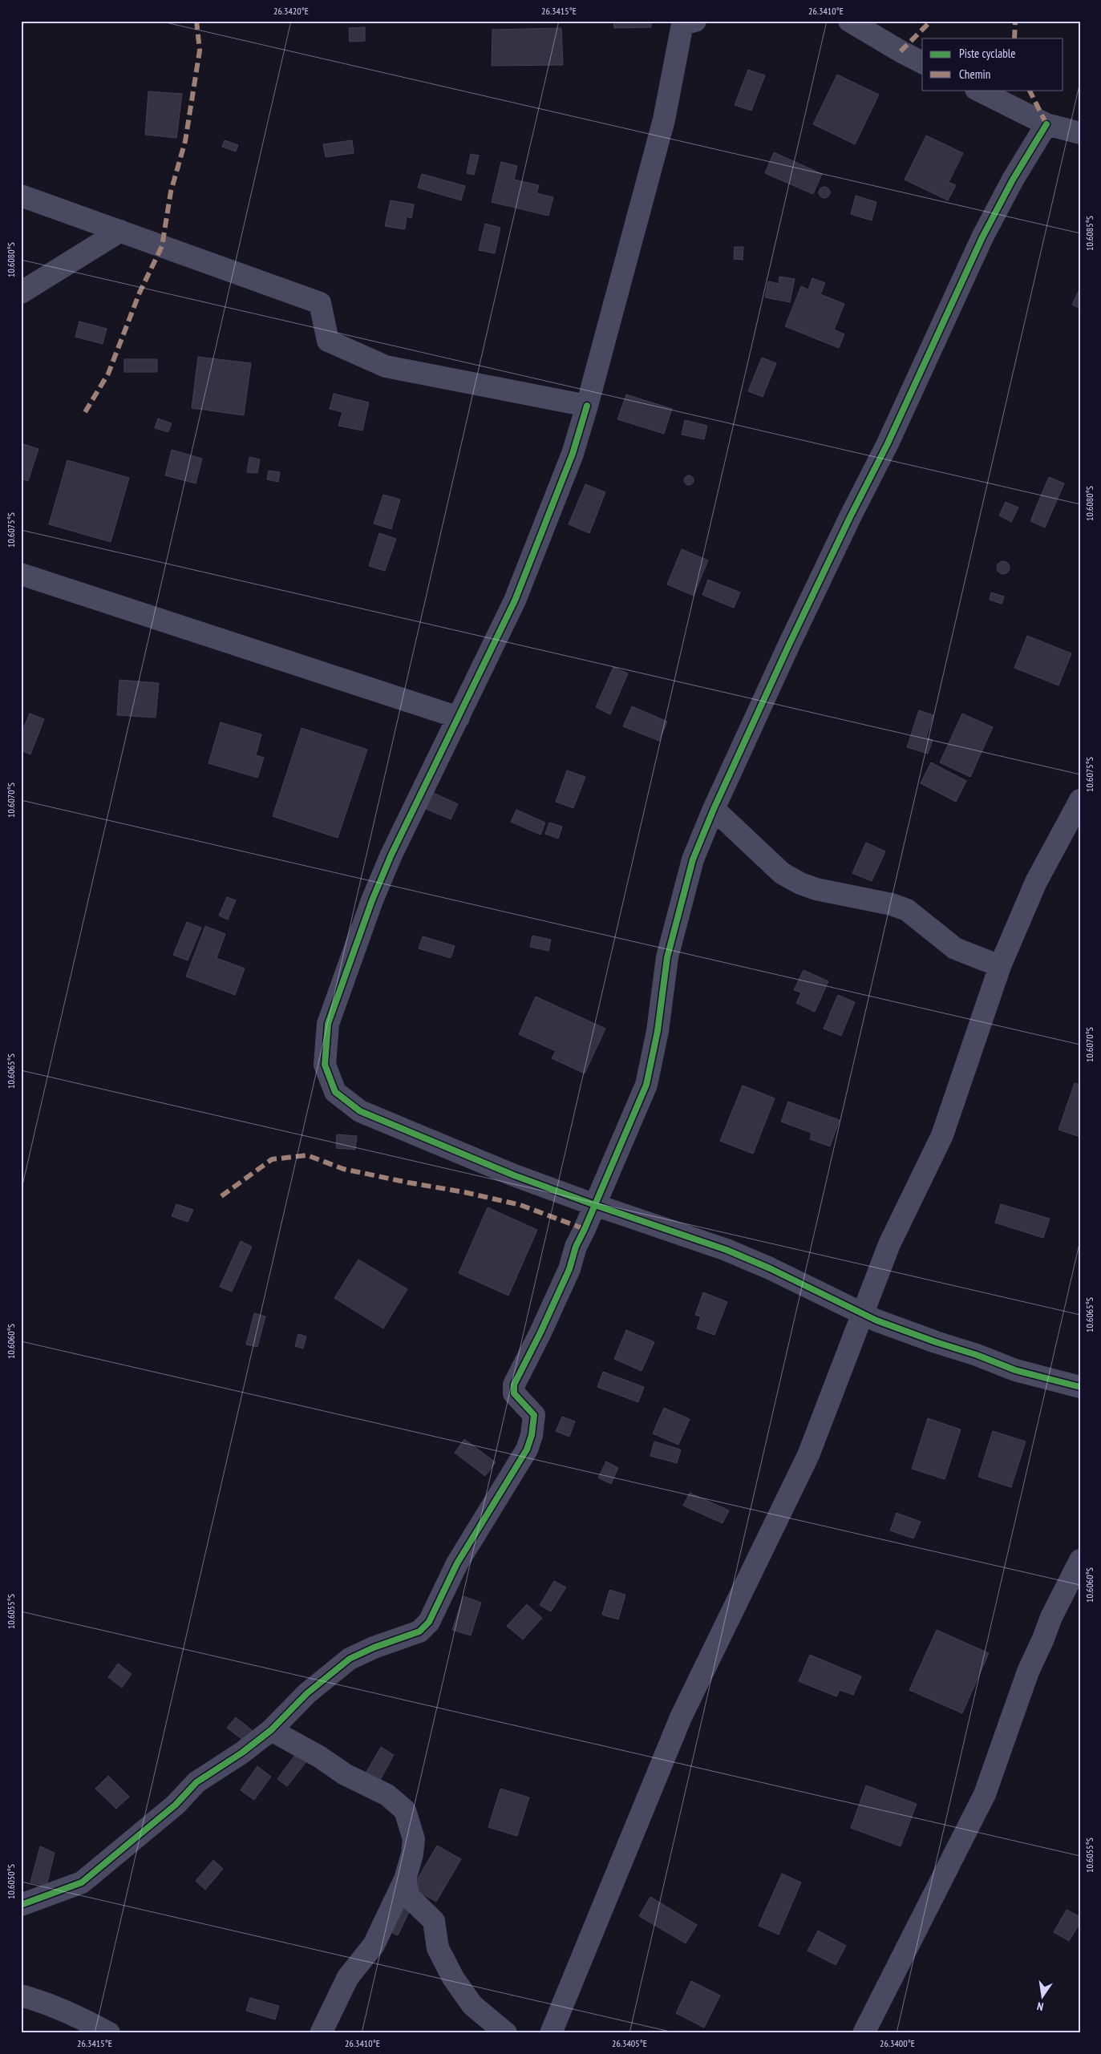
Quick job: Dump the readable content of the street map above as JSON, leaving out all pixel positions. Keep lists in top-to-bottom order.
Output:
{
  "legend": ["Piste cyclable", "Chemin"],
  "north": "bottom",
  "coordinates": [
    "26.3420°E",
    "26.3415°E",
    "26.3410°E",
    "10.6085°S",
    "10.6080°S",
    "10.6075°S",
    "10.6070°S",
    "10.6065°S",
    "10.6060°S",
    "10.6055°S",
    "10.6050°S",
    "26.3405°E",
    "26.3400°E"
  ]
}
